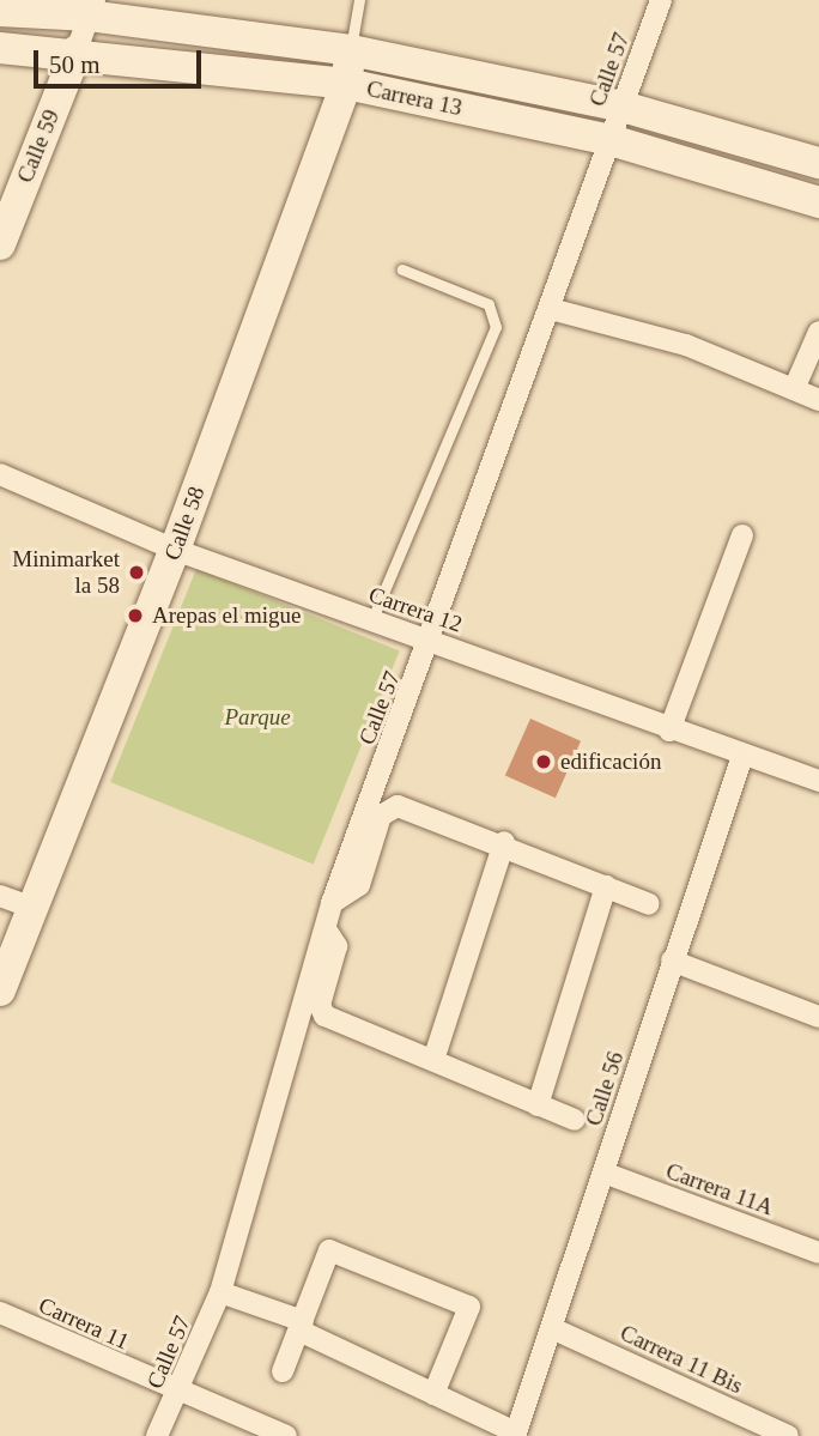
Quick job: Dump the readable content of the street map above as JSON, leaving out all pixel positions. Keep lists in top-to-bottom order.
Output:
{
  "streets": {
    "street": [
      "Calle 57",
      "Carrera 13",
      "Calle 59",
      "Calle 58",
      "Carrera 12",
      "Calle 56",
      "Carrera 11A",
      "Carrera 11",
      "Carrera 11 Bis"
    ]
  },
  "crossings": [
    ["Calle 57", "Carrera 13"],
    ["Calle 57", "Carrera 12"],
    ["Calle 57", "Carrera 11"],
    ["Carrera 13", "Calle 59"],
    ["Carrera 13", "Calle 58"],
    ["Calle 58", "Carrera 12"],
    ["Carrera 12", "Calle 56"],
    ["Calle 56", "Carrera 11A"],
    ["Calle 56", "Carrera 11 Bis"]
  ],
  "parks": ["Parque"],
  "places": ["Minimarket la 58", "Arepas el migue", "edificación"],
  "scale_bar": "50 m"
}
